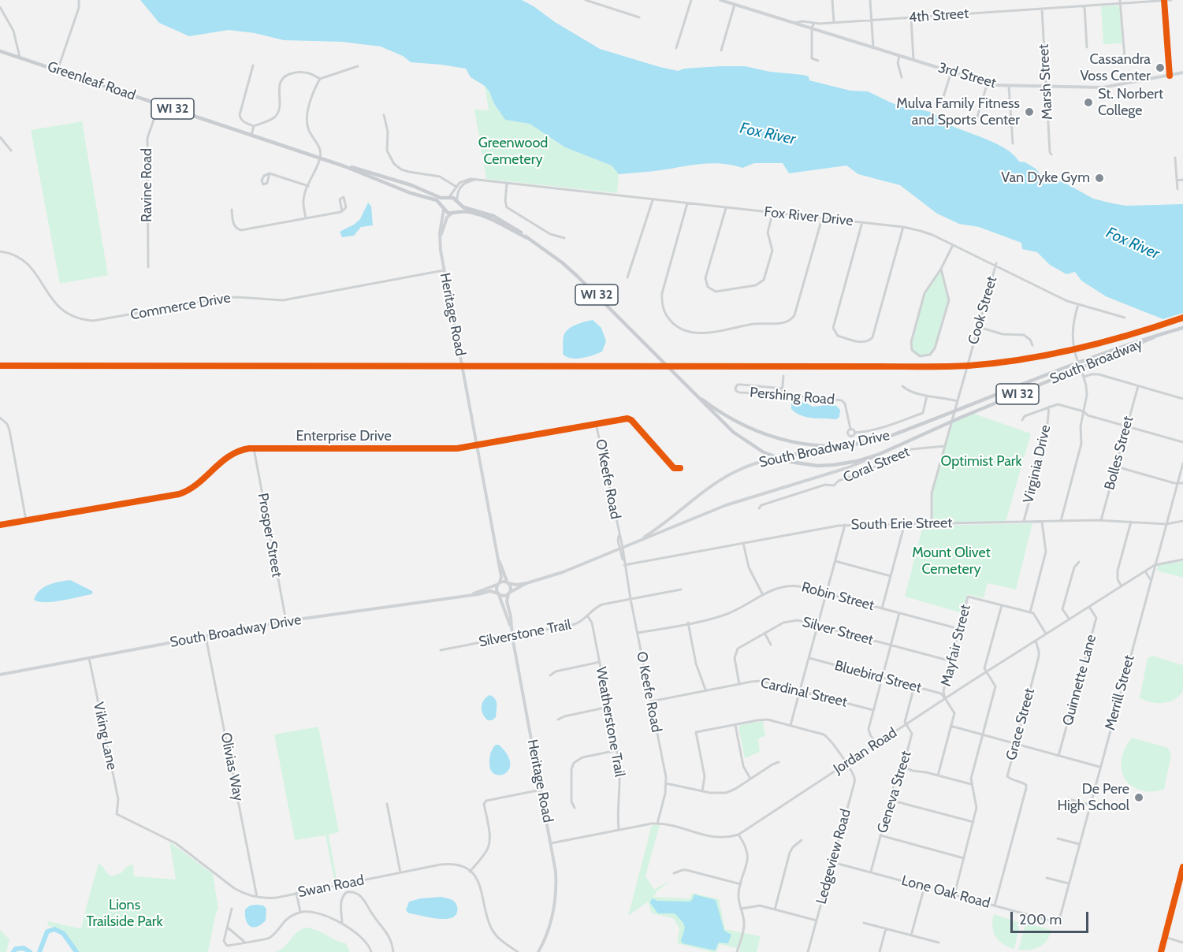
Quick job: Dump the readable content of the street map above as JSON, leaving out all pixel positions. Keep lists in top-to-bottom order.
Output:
{
  "streets": {
    "main road": [
      "3rd Street",
      "Greenleaf Road",
      "WI 32",
      "Heritage Road",
      "South Broadway",
      "South Broadway Drive"
    ],
    "street": [
      "4th Street",
      "Marsh Street",
      "Ravine Road",
      "Fox River Drive",
      "Commerce Drive",
      "Cook Street",
      "Pershing Road",
      "Enterprise Drive",
      "Bolles Street",
      "Virginia Drive",
      "Coral Street",
      "O'Keefe Road",
      "South Erie Street",
      "Prosper Street",
      "Robin Street",
      "Silver Street",
      "Silverstone Trail",
      "Mayfair Street",
      "Bluebird Street",
      "Quinnette Lane",
      "O Keefe Road",
      "Cardinal Street",
      "Merrill Street",
      "Weatherstone Trail",
      "Grace Street",
      "Viking Lane",
      "Jordan Road",
      "Olivias Way",
      "Geneva Street",
      "Ledgeview Road",
      "Swan Road",
      "Lone Oak Road"
    ]
  },
  "crossings": [
    ["4th Street", "3rd Street"],
    ["4th Street", "Marsh Street"],
    ["3rd Street", "Marsh Street"],
    ["Greenleaf Road", "WI 32"],
    ["Greenleaf Road", "Ravine Road"],
    ["Greenleaf Road", "Heritage Road"],
    ["WI 32", "Heritage Road"],
    ["WI 32", "South Broadway"],
    ["WI 32", "South Broadway Drive"],
    ["Fox River Drive", "Cook Street"],
    ["Commerce Drive", "Heritage Road"],
    ["Cook Street", "South Broadway"],
    ["Cook Street", "South Broadway Drive"],
    ["Cook Street", "Coral Street"],
    ["Cook Street", "South Erie Street"],
    ["Heritage Road", "Enterprise Drive"],
    ["Heritage Road", "South Broadway Drive"],
    ["Heritage Road", "Silverstone Trail"],
    ["Heritage Road", "Jordan Road"],
    ["South Broadway", "South Broadway Drive"],
    ["Enterprise Drive", "O'Keefe Road"],
    ["Enterprise Drive", "Prosper Street"],
    ["South Broadway Drive", "O'Keefe Road"],
    ["South Broadway Drive", "Prosper Street"],
    ["South Broadway Drive", "Viking Lane"],
    ["South Broadway Drive", "Olivias Way"],
    ["Bolles Street", "South Erie Street"],
    ["Virginia Drive", "South Erie Street"],
    ["O'Keefe Road", "O Keefe Road"],
    ["South Erie Street", "O Keefe Road"],
    ["South Erie Street", "Merrill Street"],
    ["Robin Street", "Mayfair Street"],
    ["Robin Street", "O Keefe Road"],
    ["Silver Street", "Mayfair Street"],
    ["Silver Street", "Cardinal Street"],
    ["Silverstone Trail", "O Keefe Road"],
    ["Silverstone Trail", "Weatherstone Trail"],
    ["Mayfair Street", "Bluebird Street"],
    ["Mayfair Street", "Jordan Road"],
    ["Bluebird Street", "Jordan Road"],
    ["Bluebird Street", "Geneva Street"],
    ["Quinnette Lane", "Jordan Road"],
    ["O Keefe Road", "Cardinal Street"],
    ["O Keefe Road", "Jordan Road"],
    ["Merrill Street", "Jordan Road"],
    ["Merrill Street", "Lone Oak Road"],
    ["Weatherstone Trail", "Jordan Road"],
    ["Grace Street", "Jordan Road"],
    ["Grace Street", "Lone Oak Road"],
    ["Viking Lane", "Swan Road"],
    ["Jordan Road", "Geneva Street"],
    ["Jordan Road", "Ledgeview Road"],
    ["Olivias Way", "Swan Road"],
    ["Geneva Street", "Lone Oak Road"],
    ["Ledgeview Road", "Lone Oak Road"]
  ],
  "water": ["Fox River"],
  "parks": [
    "Greenwood Cemetery",
    "Optimist Park",
    "Mount Olivet Cemetery",
    "Lions Trailside Park"
  ],
  "places": [
    "Cassandra Voss Center",
    "St. Norbert College",
    "Mulva Family Fitness and Sports Center",
    "Van Dyke Gym",
    "De Pere High School"
  ],
  "scale_bar": "200 m"
}
